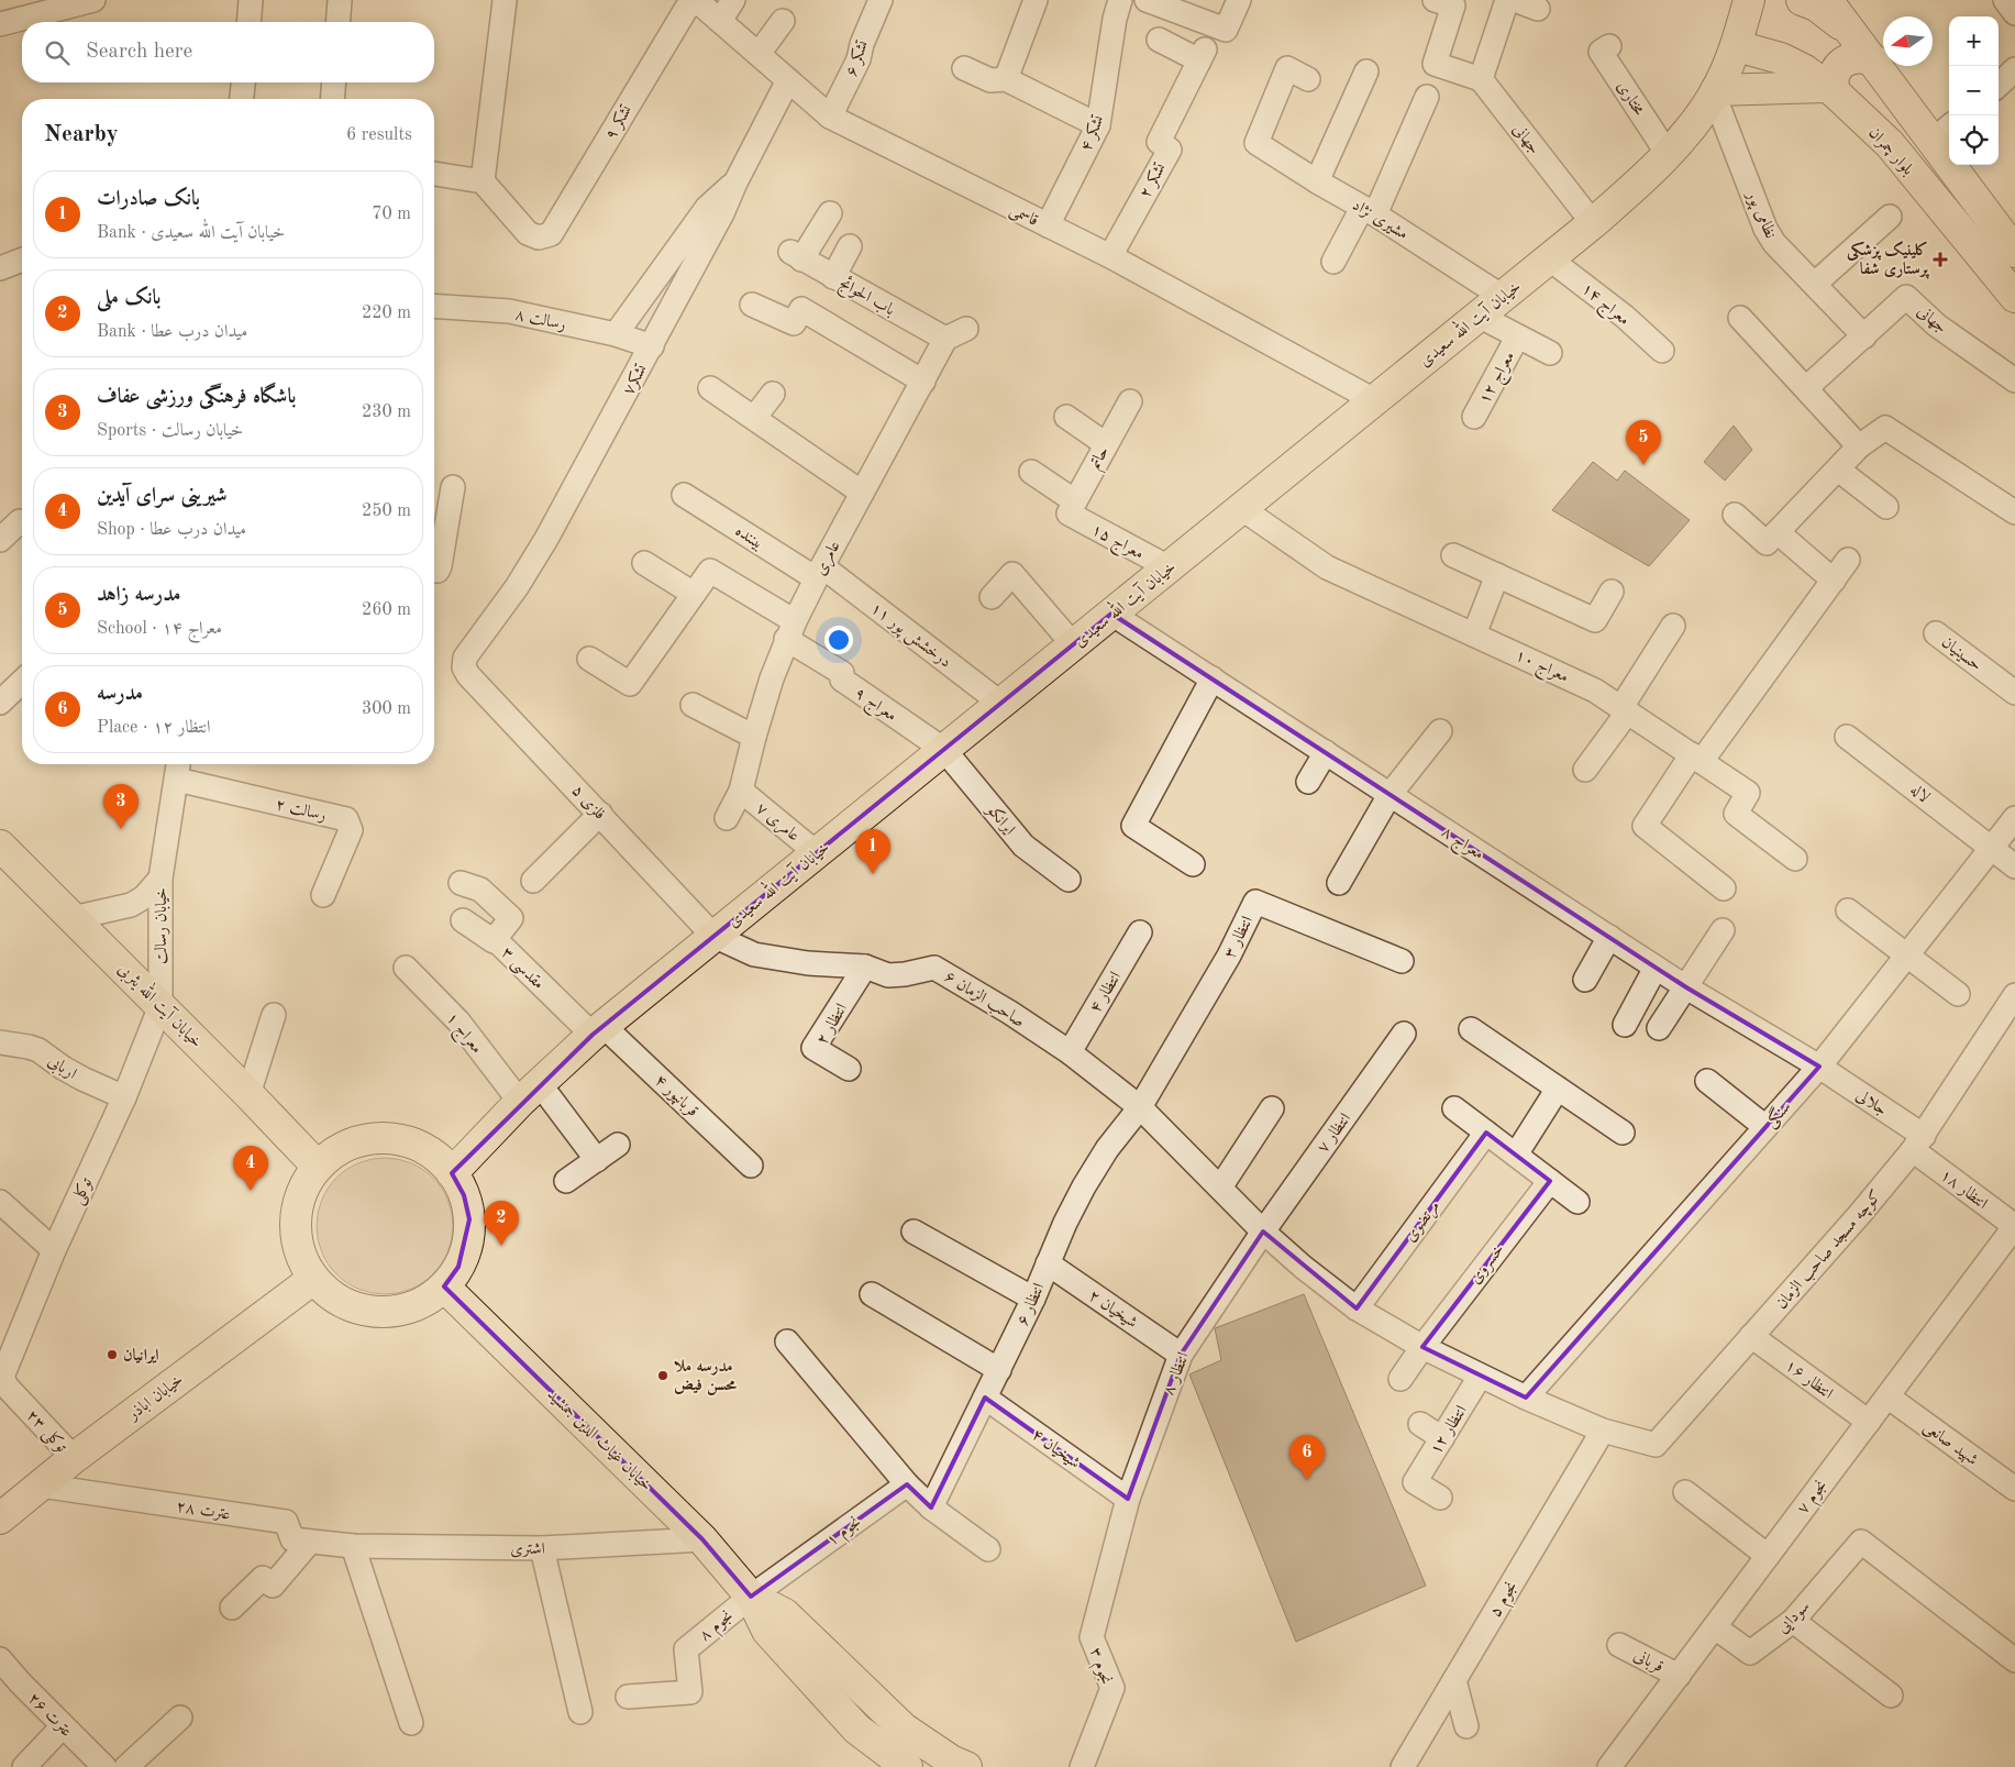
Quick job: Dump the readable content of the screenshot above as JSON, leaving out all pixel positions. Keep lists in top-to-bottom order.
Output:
{
  "streets": {
    "main road": [
      "بلوار چمران",
      "خیابان آیت الله سعیدی",
      "خیابان آیت الله یثربی",
      "خیابان اباذر",
      "خیابان غیاث الدین جمشید"
    ],
    "street": [
      "تشکر ۶",
      "مختاری",
      "تشکر ۹",
      "تشکر ۴",
      "جهانی",
      "تشکر ۲",
      "قاسمی",
      "نظامی پور",
      "مشیری نژاد",
      "باب الحوائج",
      "معراج ۱۴",
      "رسالت ۸",
      "معراج ۱۲",
      "تشکر۷",
      "حاتم",
      "بیننده",
      "معراج ۱۵",
      "عامری",
      "درخشش پور ۱۱",
      "حسینیان",
      "معراج ۱۰",
      "معراج ۹",
      "لاله",
      "فلزی ۵",
      "رسالت ۲",
      "ایرانکو",
      "عامری ۷",
      "معراج ۸",
      "خیابان رسالت",
      "انتظار ۳",
      "مقدسی ۳",
      "انتظار ۴",
      "صاحب الزمان ۶",
      "انتظار ۲",
      "معراج ۱",
      "اربابی",
      "قربانپور ۴",
      "جلالی",
      "سنگی",
      "انتظار ۷",
      "انتظار ۱۸",
      "توکلی",
      "مرتضوی",
      "کوچه مسجد صاحب الزمان",
      "خسروی",
      "انتظار ۶",
      "شیخیان ۲",
      "انتظار ۸",
      "انتظار ۱۶",
      "انتظار ۱۲",
      "توکلی ۲۳",
      "شهید صانعی",
      "شیخیان ۴",
      "نجوم ۷",
      "عترت ۲۸",
      "نجوم ۱",
      "اشتری",
      "نجوم ۵",
      "سودایی",
      "نجوم ۸",
      "قربانی",
      "نجوم ۳",
      "عترت ۲۶"
    ]
  },
  "crossings": [
    ["تشکر ۶", "قاسمی"],
    ["مختاری", "خیابان آیت الله سعیدی"],
    ["تشکر ۴", "قاسمی"],
    ["جهانی", "نظامی پور"],
    ["جهانی", "خیابان آیت الله سعیدی"],
    ["بلوار چمران", "خیابان آیت الله سعیدی"],
    ["تشکر ۲", "قاسمی"],
    ["قاسمی", "خیابان آیت الله سعیدی"],
    ["قاسمی", "تشکر۷"],
    ["نظامی پور", "خیابان آیت الله سعیدی"],
    ["مشیری نژاد", "خیابان آیت الله سعیدی"],
    ["باب الحوائج", "عامری"],
    ["معراج ۱۴", "خیابان آیت الله سعیدی"],
    ["رسالت ۸", "تشکر۷"],
    ["خیابان آیت الله سعیدی", "معراج ۱۲"],
    ["خیابان آیت الله سعیدی", "معراج ۱۵"],
    ["خیابان آیت الله سعیدی", "درخشش پور ۱۱"],
    ["خیابان آیت الله سعیدی", "معراج ۱۰"],
    ["خیابان آیت الله سعیدی", "معراج ۹"],
    ["خیابان آیت الله سعیدی", "فلزی ۵"],
    ["خیابان آیت الله سعیدی", "ایرانکو"],
    ["خیابان آیت الله سعیدی", "عامری ۷"],
    ["خیابان آیت الله سعیدی", "معراج ۸"],
    ["خیابان آیت الله سعیدی", "مقدسی ۳"],
    ["خیابان آیت الله سعیدی", "صاحب الزمان ۶"],
    ["خیابان آیت الله سعیدی", "خیابان آیت الله یثربی"],
    ["خیابان آیت الله سعیدی", "معراج ۱"],
    ["خیابان آیت الله سعیدی", "قربانپور ۴"],
    ["خیابان آیت الله سعیدی", "خیابان اباذر"],
    ["خیابان آیت الله سعیدی", "خیابان غیاث الدین جمشید"],
    ["تشکر۷", "فلزی ۵"],
    ["حاتم", "معراج ۱۵"],
    ["بیننده", "عامری"],
    ["بیننده", "درخشش پور ۱۱"],
    ["عامری", "درخشش پور ۱۱"],
    ["عامری", "معراج ۹"],
    ["عامری", "عامری ۷"],
    ["معراج ۹", "ایرانکو"],
    ["لاله", "سنگی"],
    ["فلزی ۵", "صاحب الزمان ۶"],
    ["رسالت ۲", "خیابان رسالت"],
    ["معراج ۸", "جلالی"],
    ["معراج ۸", "سنگی"],
    ["خیابان رسالت", "خیابان آیت الله یثربی"],
    ["خیابان رسالت", "توکلی"],
    ["انتظار ۳", "صاحب الزمان ۶"],
    ["انتظار ۳", "انتظار ۶"],
    ["مقدسی ۳", "قربانپور ۴"],
    ["انتظار ۴", "صاحب الزمان ۶"],
    ["صاحب الزمان ۶", "انتظار ۲"],
    ["صاحب الزمان ۶", "سنگی"],
    ["صاحب الزمان ۶", "انتظار ۷"],
    ["صاحب الزمان ۶", "مرتضوی"],
    ["صاحب الزمان ۶", "کوچه مسجد صاحب الزمان"],
    ["صاحب الزمان ۶", "خسروی"],
    ["صاحب الزمان ۶", "انتظار ۶"],
    ["صاحب الزمان ۶", "انتظار ۸"],
    ["صاحب الزمان ۶", "انتظار ۱۲"],
    ["صاحب الزمان ۶", "نجوم ۵"],
    ["خیابان آیت الله یثربی", "توکلی"],
    ["خیابان آیت الله یثربی", "خیابان اباذر"],
    ["خیابان آیت الله یثربی", "خیابان غیاث الدین جمشید"],
    ["اربابی", "توکلی"],
    ["جلالی", "سنگی"],
    ["جلالی", "انتظار ۱۸"],
    ["جلالی", "کوچه مسجد صاحب الزمان"],
    ["انتظار ۷", "انتظار ۸"],
    ["انتظار ۱۸", "کوچه مسجد صاحب الزمان"],
    ["انتظار ۱۸", "نجوم ۷"],
    ["توکلی", "توکلی ۲۳"],
    ["کوچه مسجد صاحب الزمان", "انتظار ۱۶"],
    ["کوچه مسجد صاحب الزمان", "نجوم ۵"],
    ["انتظار ۶", "شیخیان ۲"],
    ["انتظار ۶", "شیخیان ۴"],
    ["شیخیان ۲", "انتظار ۸"],
    ["انتظار ۸", "شیخیان ۴"],
    ["انتظار ۸", "نجوم ۳"],
    ["انتظار ۱۶", "نجوم ۷"],
    ["خیابان اباذر", "توکلی ۲۳"],
    ["خیابان اباذر", "خیابان غیاث الدین جمشید"],
    ["خیابان اباذر", "عترت ۲۸"],
    ["خیابان غیاث الدین جمشید", "نجوم ۱"],
    ["خیابان غیاث الدین جمشید", "اشتری"],
    ["خیابان غیاث الدین جمشید", "نجوم ۸"],
    ["شهید صانعی", "نجوم ۷"],
    ["شیخیان ۴", "نجوم ۳"],
    ["نجوم ۷", "سودایی"],
    ["نجوم ۷", "قربانی"],
    ["عترت ۲۸", "اشتری"],
    ["نجوم ۱", "نجوم ۸"]
  ],
  "places": {
    "health": ["کلینیک پزشکی پرستاری شفا"],
    "other": ["ایرانیان", "مدرسه ملا محسن فیض"]
  },
  "north": "left",
  "page": {
    "map_buttons": ["+", "−"],
    "search": "Search here",
    "heading": ["Nearby", "6 results"],
    "list": [
      {
        "mark": "1",
        "name": "بانک صادرات",
        "note": "Bank · خیابان آیت الله سعیدی",
        "value": "70 m"
      },
      {
        "mark": "2",
        "name": "بانک ملی",
        "note": "Bank · میدان درب عطا",
        "value": "220 m"
      },
      {
        "mark": "3",
        "name": "باشگاه فرهنگی ورزشی عفاف",
        "note": "Sports · خیابان رسالت",
        "value": "230 m"
      },
      {
        "mark": "4",
        "name": "شیرینی سرای آیدین",
        "note": "Shop · میدان درب عطا",
        "value": "250 m"
      },
      {
        "mark": "5",
        "name": "مدرسه زاهد",
        "note": "School · معراج ۱۴",
        "value": "260 m"
      },
      {
        "mark": "6",
        "name": "مدرسه",
        "note": "Place · انتظار ۱۲",
        "value": "300 m"
      }
    ],
    "pins": [
      "5",
      "3",
      "1",
      "4",
      "2",
      "6"
    ]
  }
}
